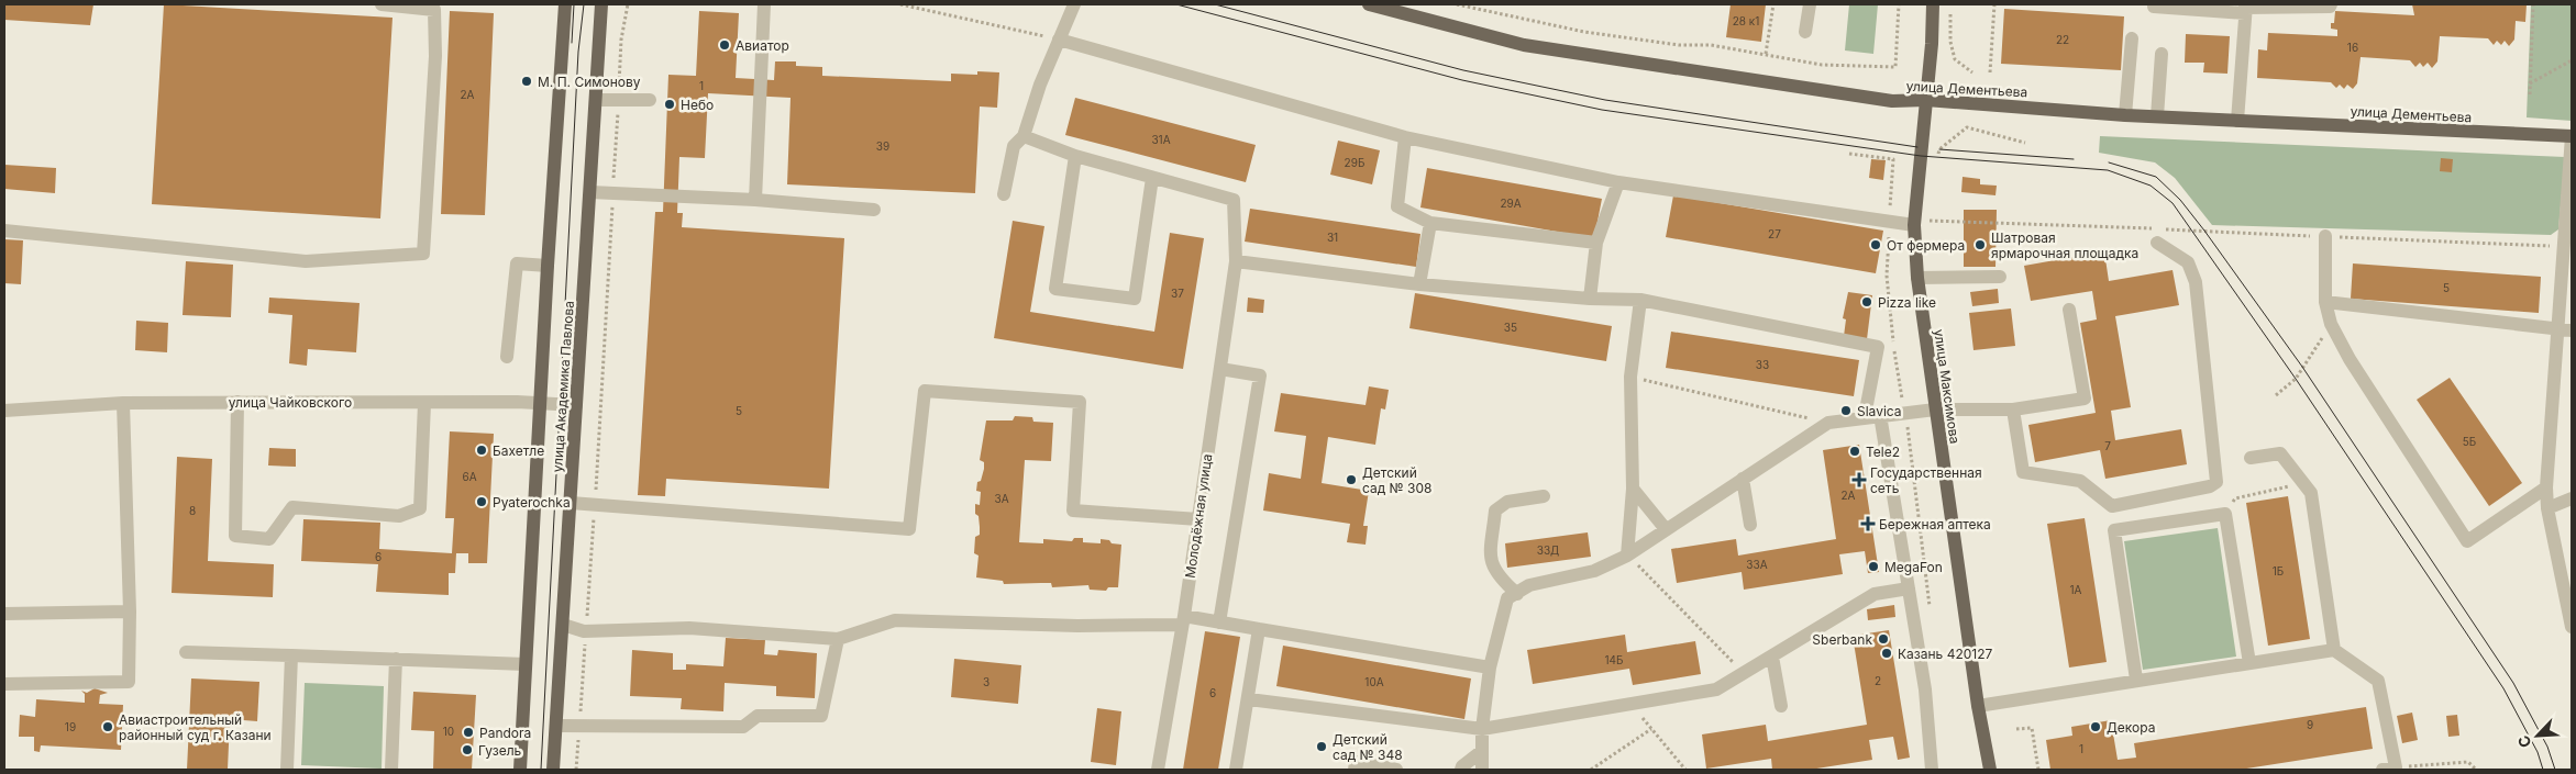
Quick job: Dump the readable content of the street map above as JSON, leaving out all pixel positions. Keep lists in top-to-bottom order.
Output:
{
  "streets": {
    "main road": ["улица Дементьева", "улица Академика Павлова", "улица Максимова"],
    "street": ["улица Чайковского", "Молодёжная улица"]
  },
  "crossings": [
    ["улица Дементьева", "улица Максимова"],
    ["улица Академика Павлова", "улица Чайковского"]
  ],
  "places": {
    "other": [
      "Авиатор",
      "М. П. Симонову",
      "Небо",
      "От фермера",
      "Шатровая ярмарочная площадка",
      "Pizza like",
      "Slavica",
      "Бахетле",
      "Tele2",
      "Детский сад № 308",
      "Pyaterochka",
      "MegaFon",
      "Sberbank",
      "Казань 420127",
      "Авиастроительный районный суд г. Казани",
      "Декора",
      "Pandora",
      "Детский сад № 348",
      "Гузель"
    ],
    "health": ["Государственная сеть", "Бережная аптека"]
  },
  "house_numbers": [
    "28 к1",
    "22",
    "16",
    "1",
    "2А",
    "31А",
    "39",
    "29Б",
    "29А",
    "27",
    "31",
    "5",
    "37",
    "35",
    "33",
    "5",
    "5Б",
    "7",
    "6А",
    "2А",
    "3А",
    "8",
    "33Д",
    "6",
    "33А",
    "1Б",
    "1А",
    "14Б",
    "2",
    "3",
    "10А",
    "6",
    "9",
    "19",
    "10",
    "1"
  ],
  "north": "bottom left"
}
